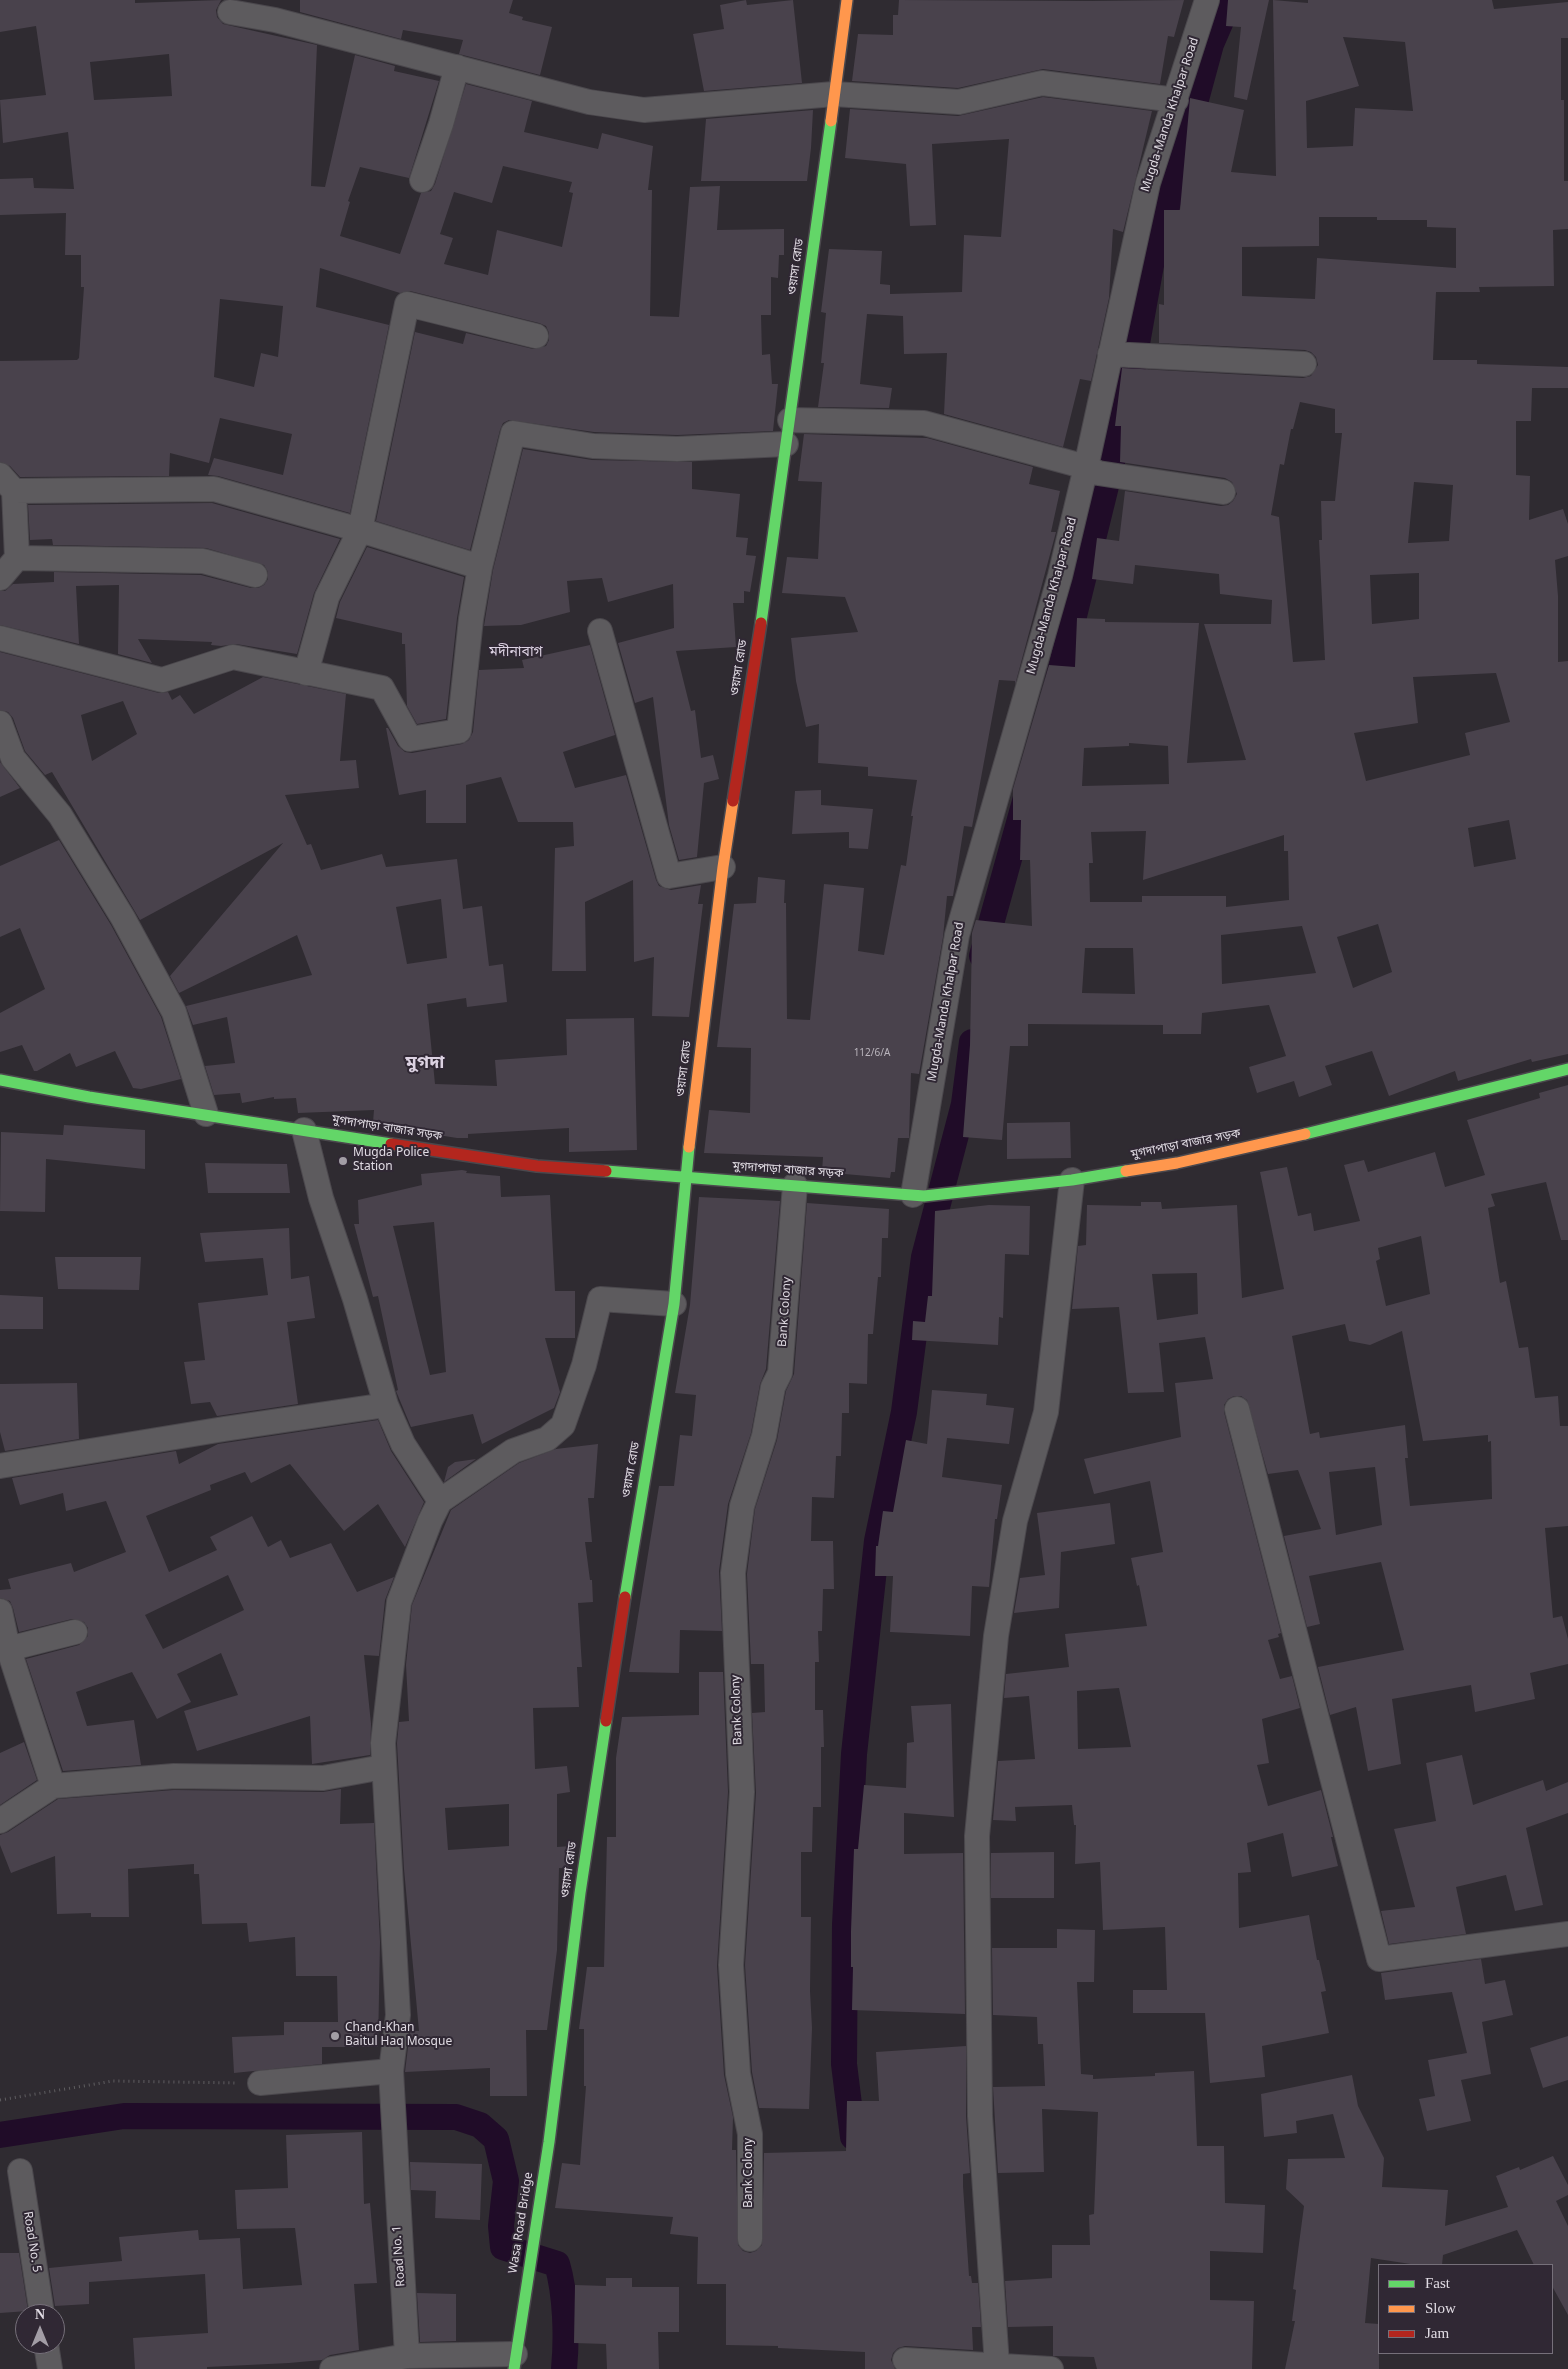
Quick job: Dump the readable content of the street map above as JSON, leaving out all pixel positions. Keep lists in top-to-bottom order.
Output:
{
  "streets": {
    "street": [
      "Mugda-Manda Khalpar Road",
      "ওয়াসা রোড",
      "মুগদাপাড়া বাজার সড়ক",
      "Bank Colony",
      "Wasa Road Bridge",
      "Road No. 5",
      "Road No. 1"
    ]
  },
  "crossings": [
    ["Mugda-Manda Khalpar Road", "মুগদাপাড়া বাজার সড়ক"],
    ["ওয়াসা রোড", "মুগদাপাড়া বাজার সড়ক"],
    ["ওয়াসা রোড", "Wasa Road Bridge"],
    ["মুগদাপাড়া বাজার সড়ক", "Bank Colony"]
  ],
  "districts": ["মদীনাবাগ", "মুগদা"],
  "places": ["Mugda Police Station", "Chand-Khan Baitul Haq Mosque"],
  "house_numbers": ["112/6/A"],
  "legend": ["Fast", "Slow", "Jam"],
  "north": "top"
}
